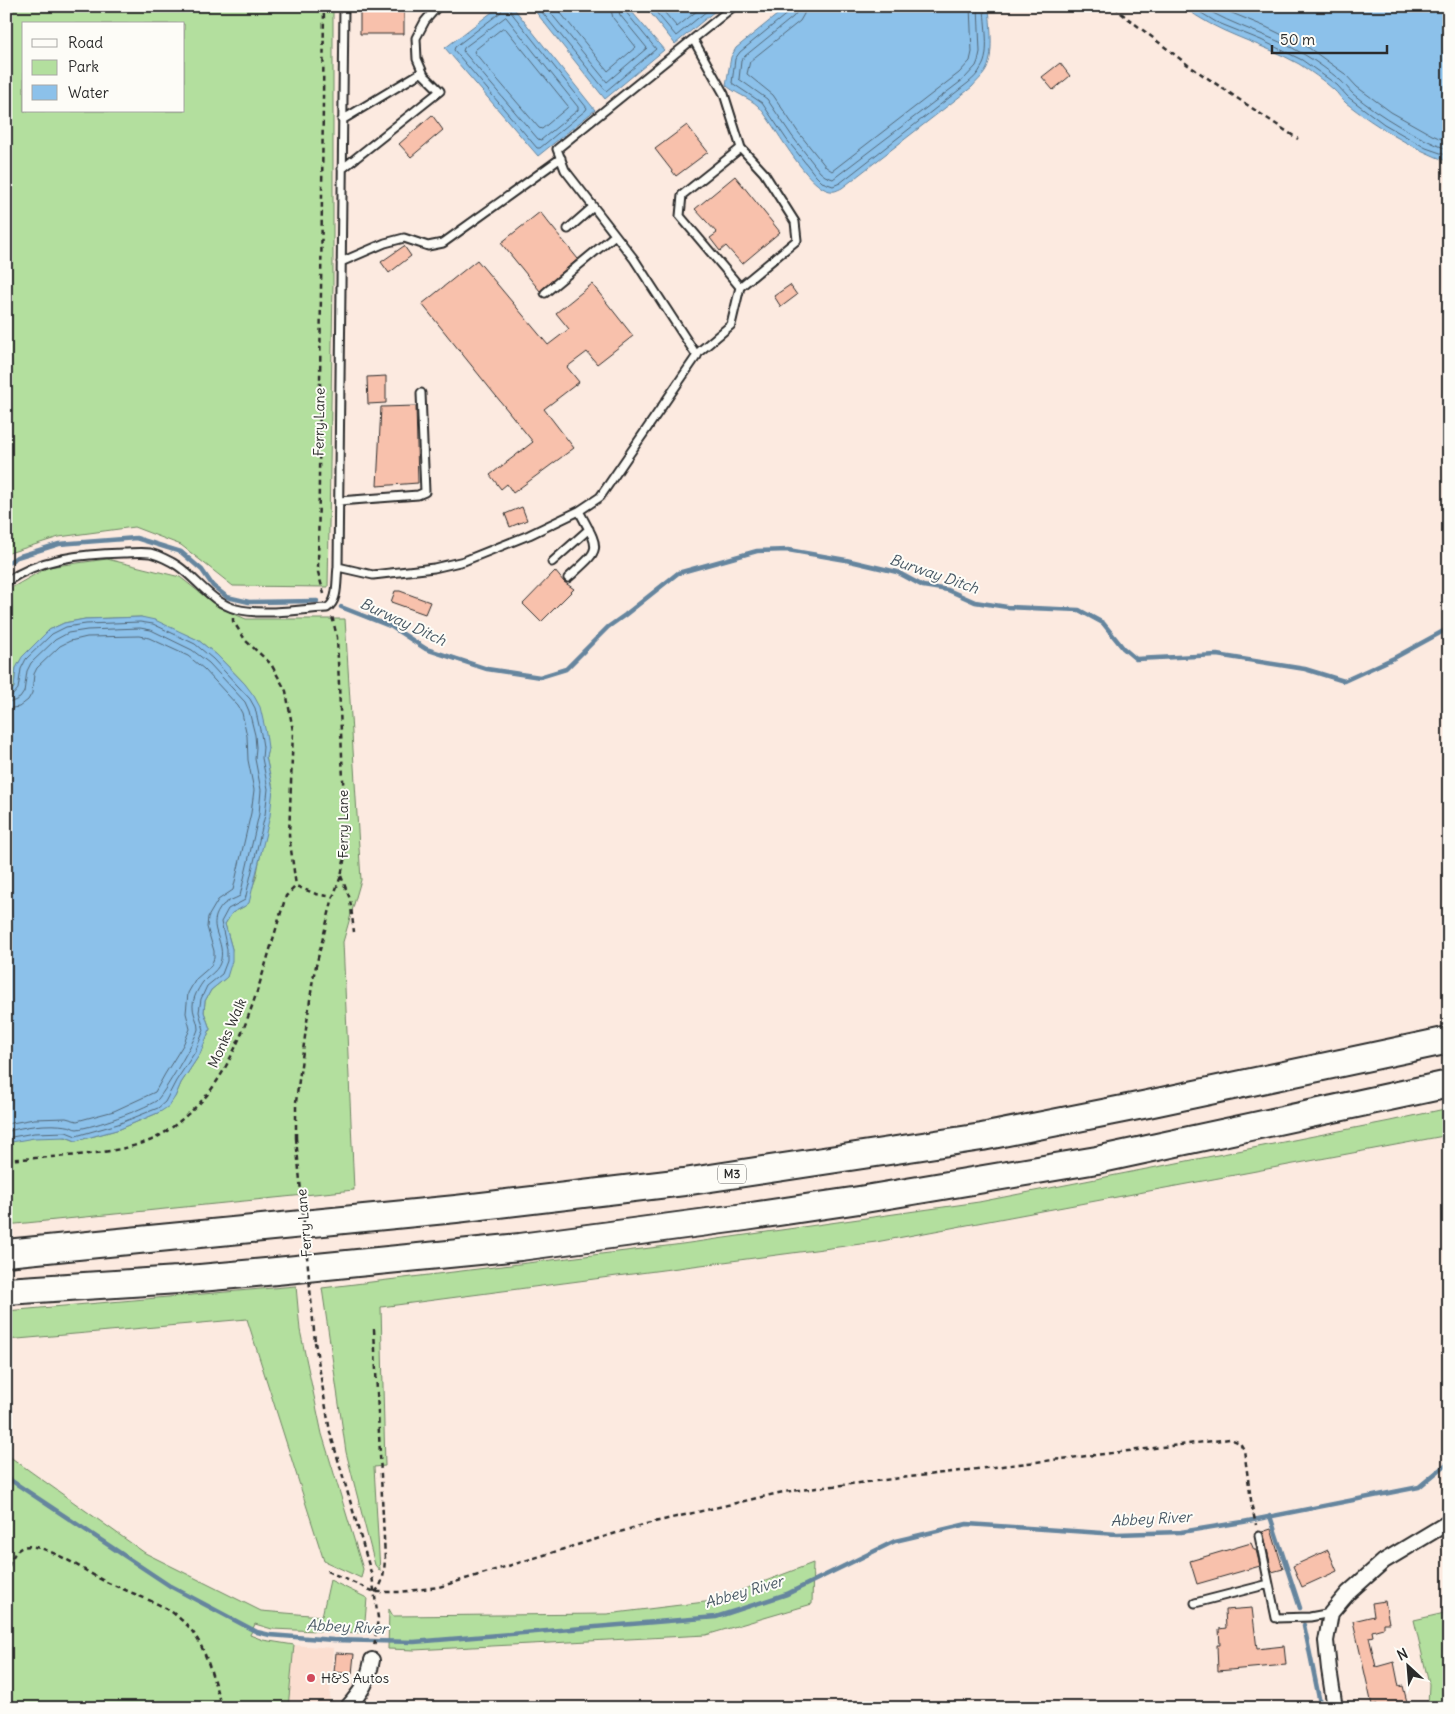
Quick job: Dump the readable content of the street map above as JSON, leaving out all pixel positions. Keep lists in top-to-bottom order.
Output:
{
  "streets": {
    "highway": ["M3"],
    "path": ["Ferry Lane", "Monks Walk"]
  },
  "water": ["Burway Ditch", "Abbey River"],
  "places": ["H&S Autos"],
  "legend": ["Road", "Park", "Water"],
  "scale_bar": "50 m",
  "north": "top left"
}
